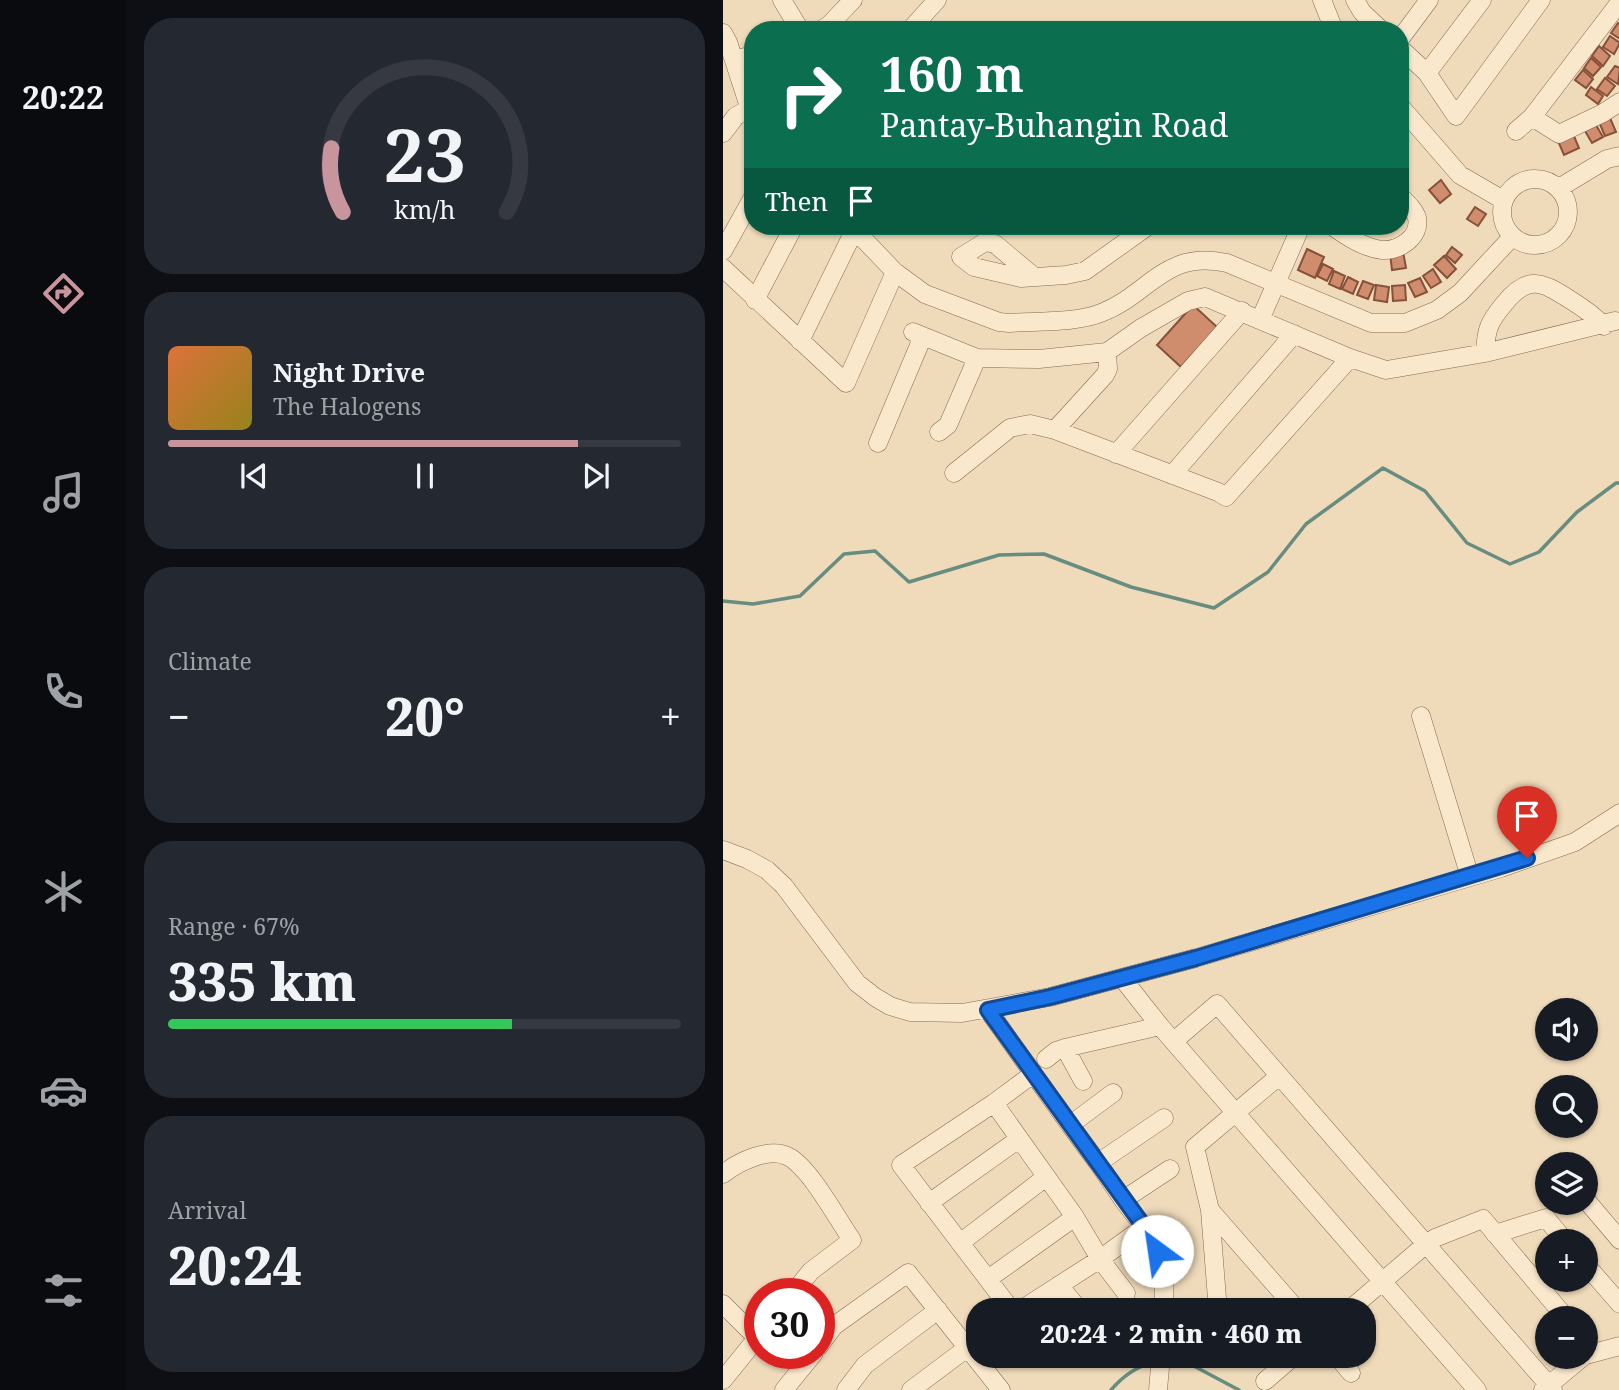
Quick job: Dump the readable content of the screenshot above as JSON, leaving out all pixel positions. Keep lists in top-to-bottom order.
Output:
{
  "page": {
    "tabs": "20:22",
    "turn": ["160 m", "Pantay-Buhangin Road"],
    "then": "Then",
    "song": ["Night Drive", "The Halogens"],
    "tile": [
      "Climate",
      ["Range · 67%", "335 km"],
      ["Arrival", "20:24"]
    ],
    "heat": ["−", "20°", "+"],
    "map_buttons": ["+", "−"],
    "limit": "30",
    "trip": "20:24 · 2 min · 460 m",
    "gauge": ["23", "km/h"]
  }
}
